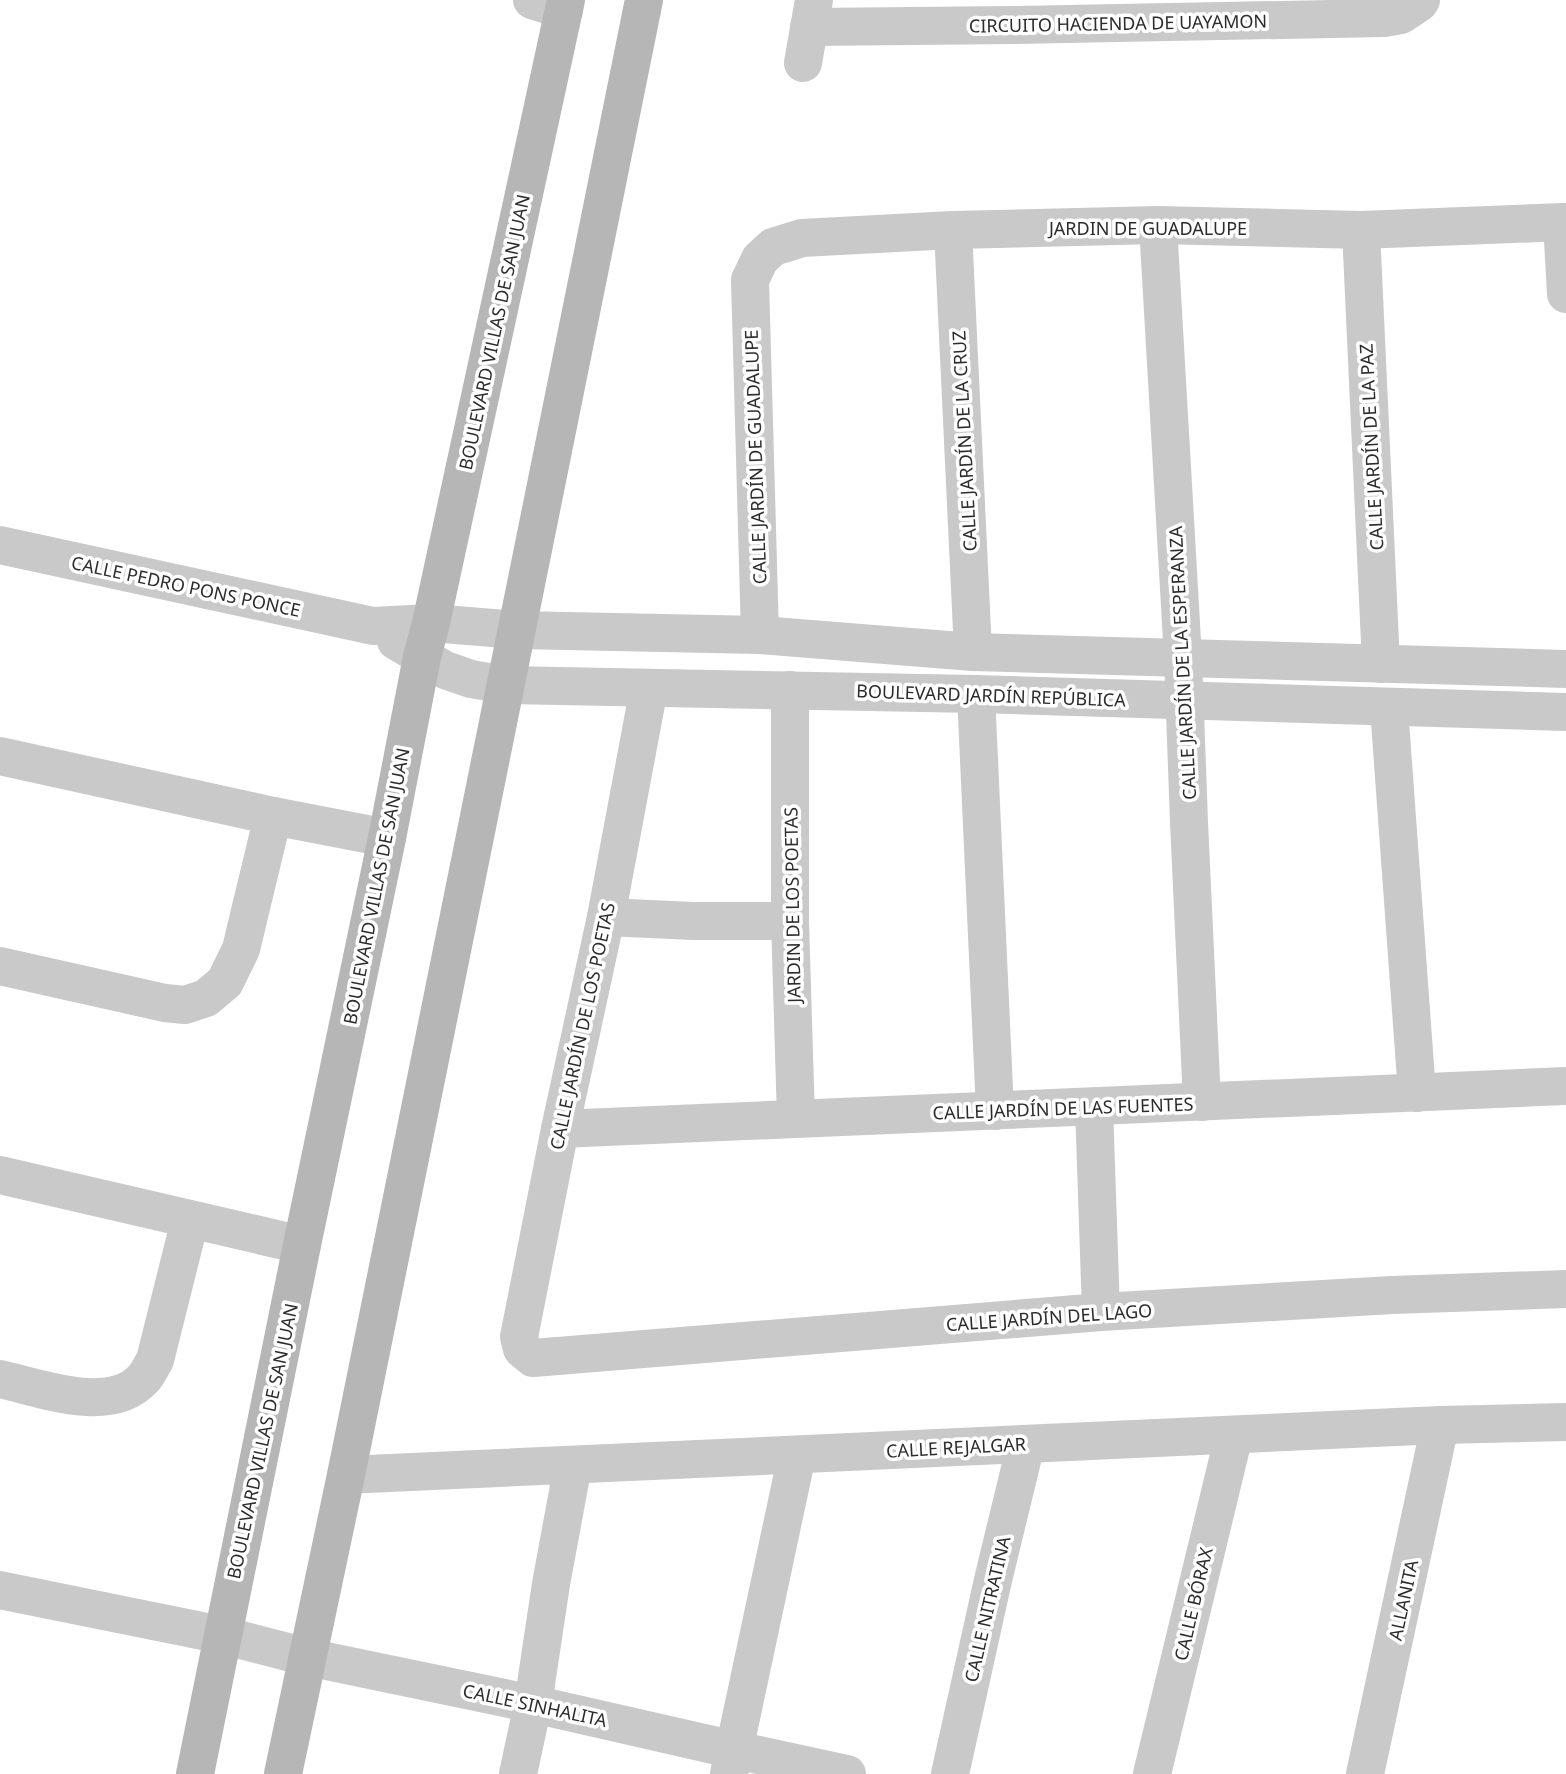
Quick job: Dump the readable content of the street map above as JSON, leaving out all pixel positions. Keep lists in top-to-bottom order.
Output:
{
  "streets": {
    "street": [
      "CIRCUITO HACIENDA DE UAYAMON",
      "JARDIN DE GUADALUPE",
      "BOULEVARD VILLAS DE SAN JUAN",
      "CALLE JARDÍN DE LA CRUZ",
      "CALLE JARDÍN DE LA PAZ",
      "CALLE JARDÍN DE GUADALUPE",
      "CALLE PEDRO PONS PONCE",
      "CALLE JARDÍN DE LA ESPERANZA",
      "BOULEVARD JARDÍN REPÚBLICA",
      "JARDIN DE LOS POETAS",
      "CALLE JARDÍN DE LOS POETAS",
      "CALLE JARDÍN DE LAS FUENTES",
      "CALLE JARDÍN DEL LAGO",
      "CALLE REJALGAR",
      "ALLANITA",
      "CALLE BÓRAX",
      "CALLE NITRATINA",
      "CALLE SINHALITA"
    ]
  },
  "crossings": [
    ["JARDIN DE GUADALUPE", "CALLE JARDÍN DE LA CRUZ"],
    ["JARDIN DE GUADALUPE", "CALLE JARDÍN DE LA PAZ"],
    ["JARDIN DE GUADALUPE", "CALLE JARDÍN DE GUADALUPE"],
    ["JARDIN DE GUADALUPE", "CALLE JARDÍN DE LA ESPERANZA"],
    ["BOULEVARD VILLAS DE SAN JUAN", "CALLE PEDRO PONS PONCE"],
    ["BOULEVARD VILLAS DE SAN JUAN", "BOULEVARD JARDÍN REPÚBLICA"],
    ["BOULEVARD VILLAS DE SAN JUAN", "CALLE SINHALITA"],
    ["CALLE PEDRO PONS PONCE", "BOULEVARD JARDÍN REPÚBLICA"],
    ["CALLE JARDÍN DE LA ESPERANZA", "BOULEVARD JARDÍN REPÚBLICA"],
    ["CALLE JARDÍN DE LA ESPERANZA", "CALLE JARDÍN DE LAS FUENTES"],
    ["BOULEVARD JARDÍN REPÚBLICA", "JARDIN DE LOS POETAS"],
    ["BOULEVARD JARDÍN REPÚBLICA", "CALLE JARDÍN DE LOS POETAS"],
    ["JARDIN DE LOS POETAS", "CALLE JARDÍN DE LAS FUENTES"],
    ["CALLE JARDÍN DE LOS POETAS", "CALLE JARDÍN DE LAS FUENTES"],
    ["CALLE JARDÍN DE LOS POETAS", "CALLE JARDÍN DEL LAGO"],
    ["CALLE REJALGAR", "ALLANITA"],
    ["CALLE REJALGAR", "CALLE BÓRAX"],
    ["CALLE REJALGAR", "CALLE NITRATINA"]
  ]
}
